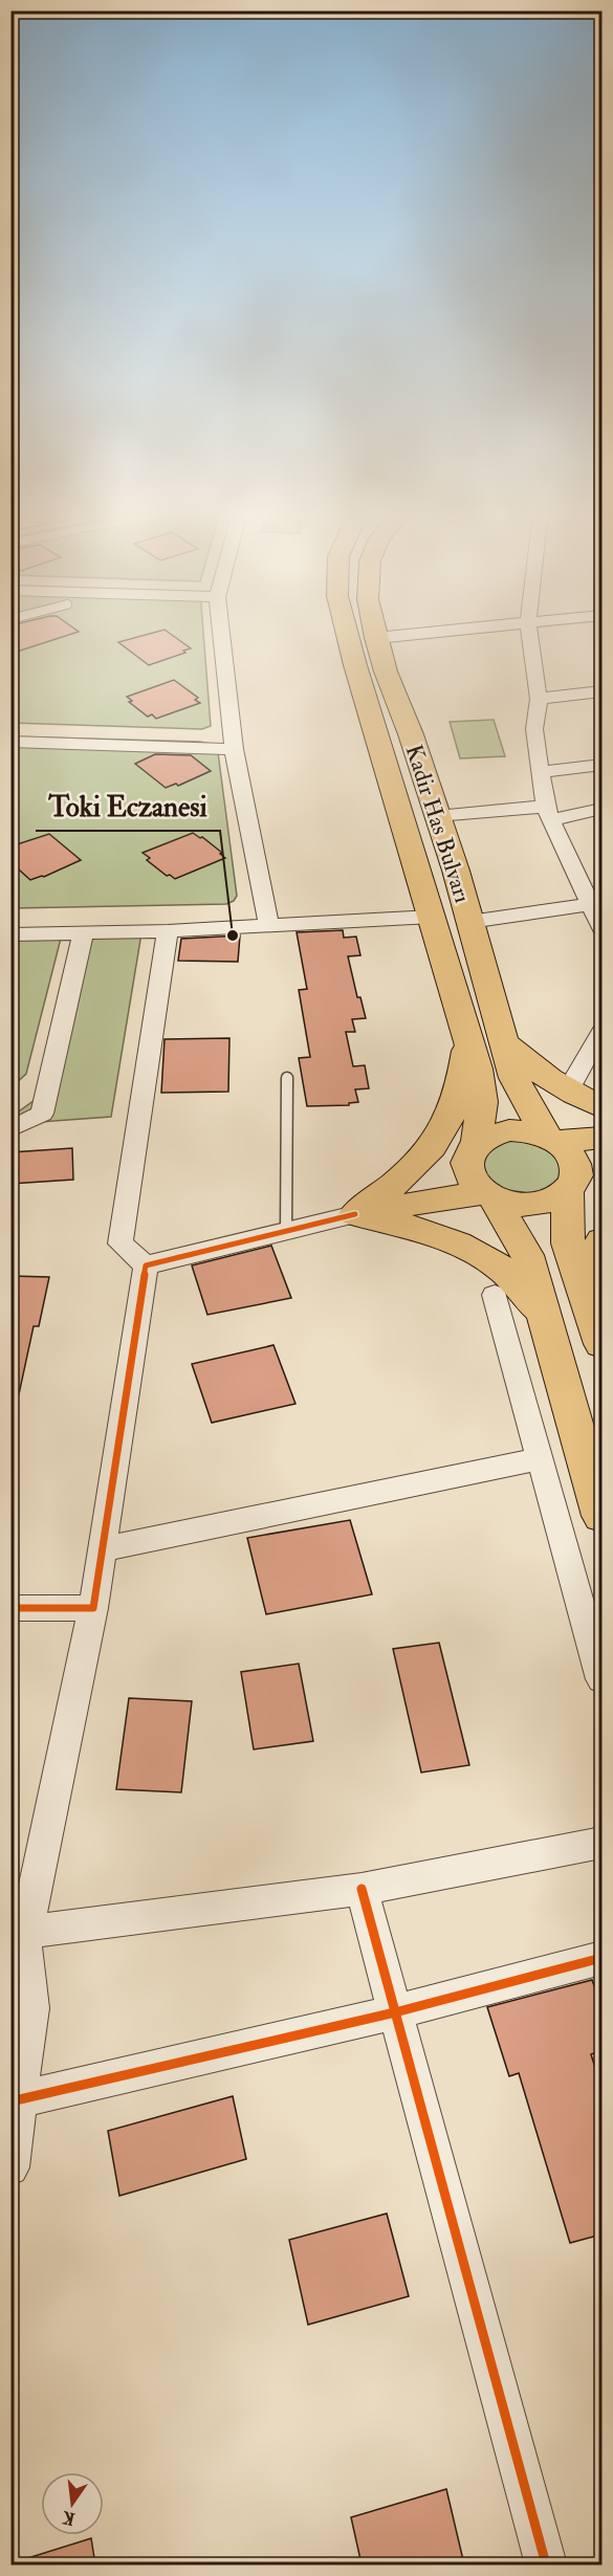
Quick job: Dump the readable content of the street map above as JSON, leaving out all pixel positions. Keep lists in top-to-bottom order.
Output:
{
  "streets": {
    "highway": ["Kadir Has Bulvarı"]
  },
  "places": ["Toki Eczanesi"],
  "north": "bottom"
}
